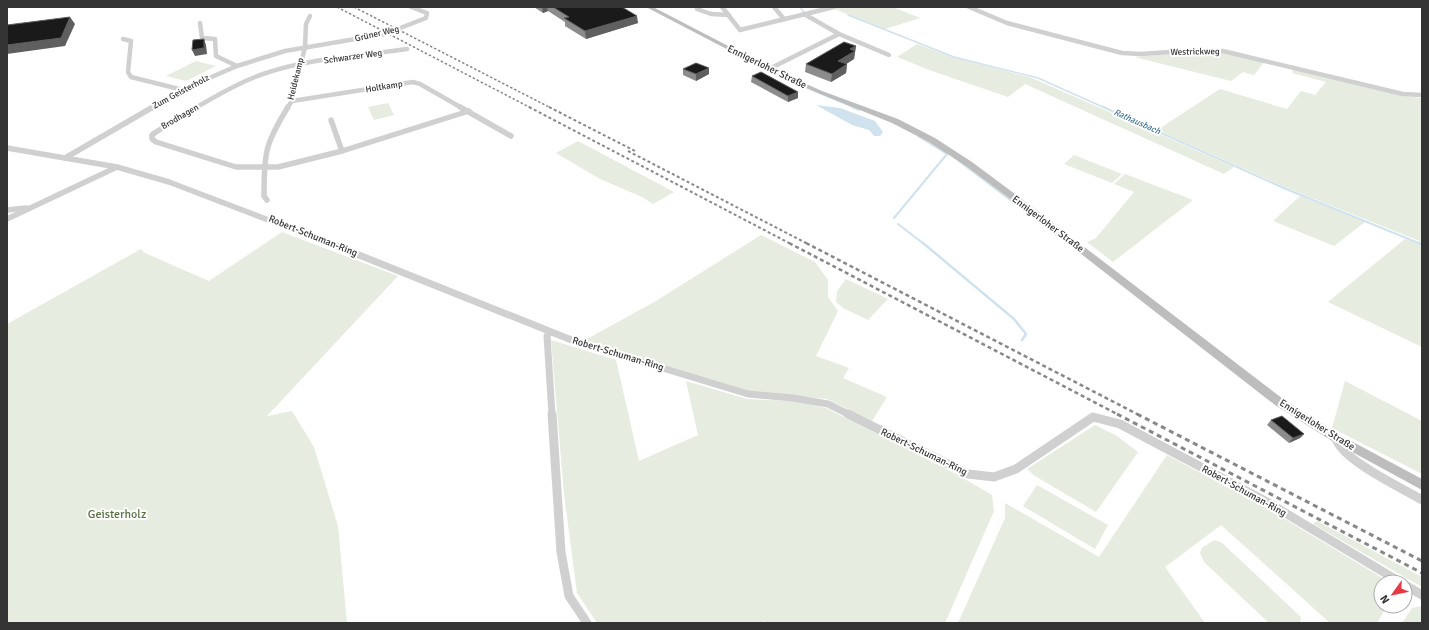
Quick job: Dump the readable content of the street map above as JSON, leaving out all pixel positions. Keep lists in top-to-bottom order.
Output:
{
  "streets": {
    "main road": ["Ennigerloher Straße"],
    "street": [
      "Grüner Weg",
      "Westrickweg",
      "Schwarzer Weg",
      "Heidekamp",
      "Holtkamp",
      "Zum Geisterholz",
      "Brodhagen",
      "Robert-Schuman-Ring"
    ]
  },
  "crossings": [
    ["Grüner Weg", "Heidekamp"],
    ["Grüner Weg", "Zum Geisterholz"],
    ["Schwarzer Weg", "Heidekamp"],
    ["Schwarzer Weg", "Brodhagen"],
    ["Heidekamp", "Holtkamp"],
    ["Heidekamp", "Zum Geisterholz"],
    ["Heidekamp", "Brodhagen"],
    ["Zum Geisterholz", "Robert-Schuman-Ring"]
  ],
  "water": ["Rathausbach"],
  "parks": ["Geisterholz"],
  "north": "bottom left"
}
